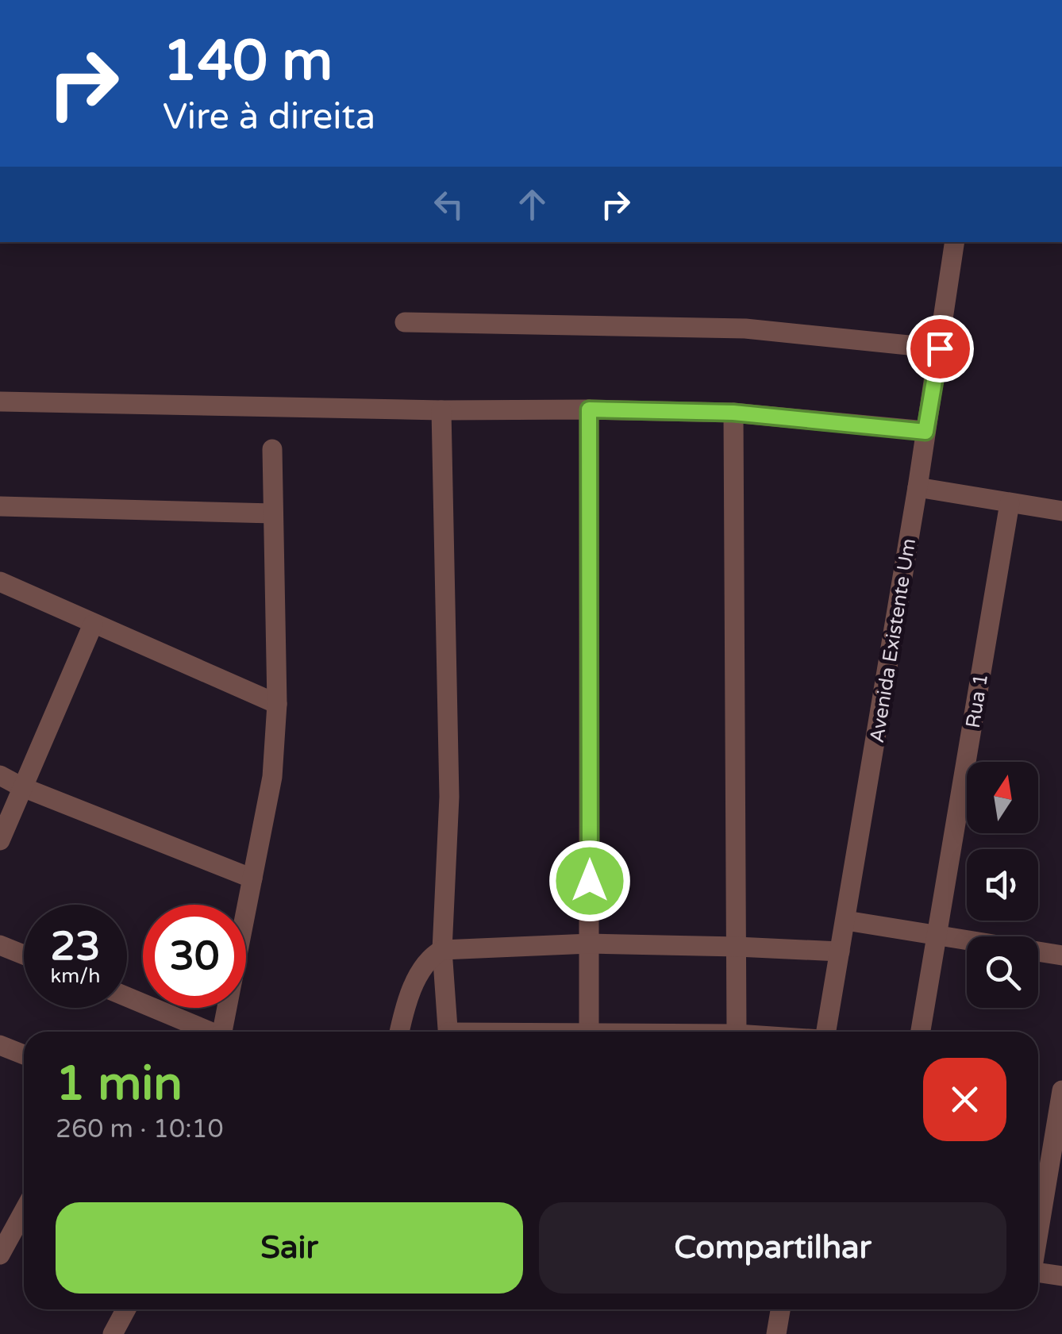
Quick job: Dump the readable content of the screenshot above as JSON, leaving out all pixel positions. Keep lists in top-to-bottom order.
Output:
{
  "streets": {
    "street": ["Avenida Existente Um", "Rua 1"]
  },
  "north": "top",
  "page": {
    "turn": ["140 m", "Vire à direita"],
    "speed": "23 km/h",
    "limit": "30",
    "heading": ["1 min", "260 m · 10:10"],
    "buttons": ["Sair", "Compartilhar"]
  }
}
